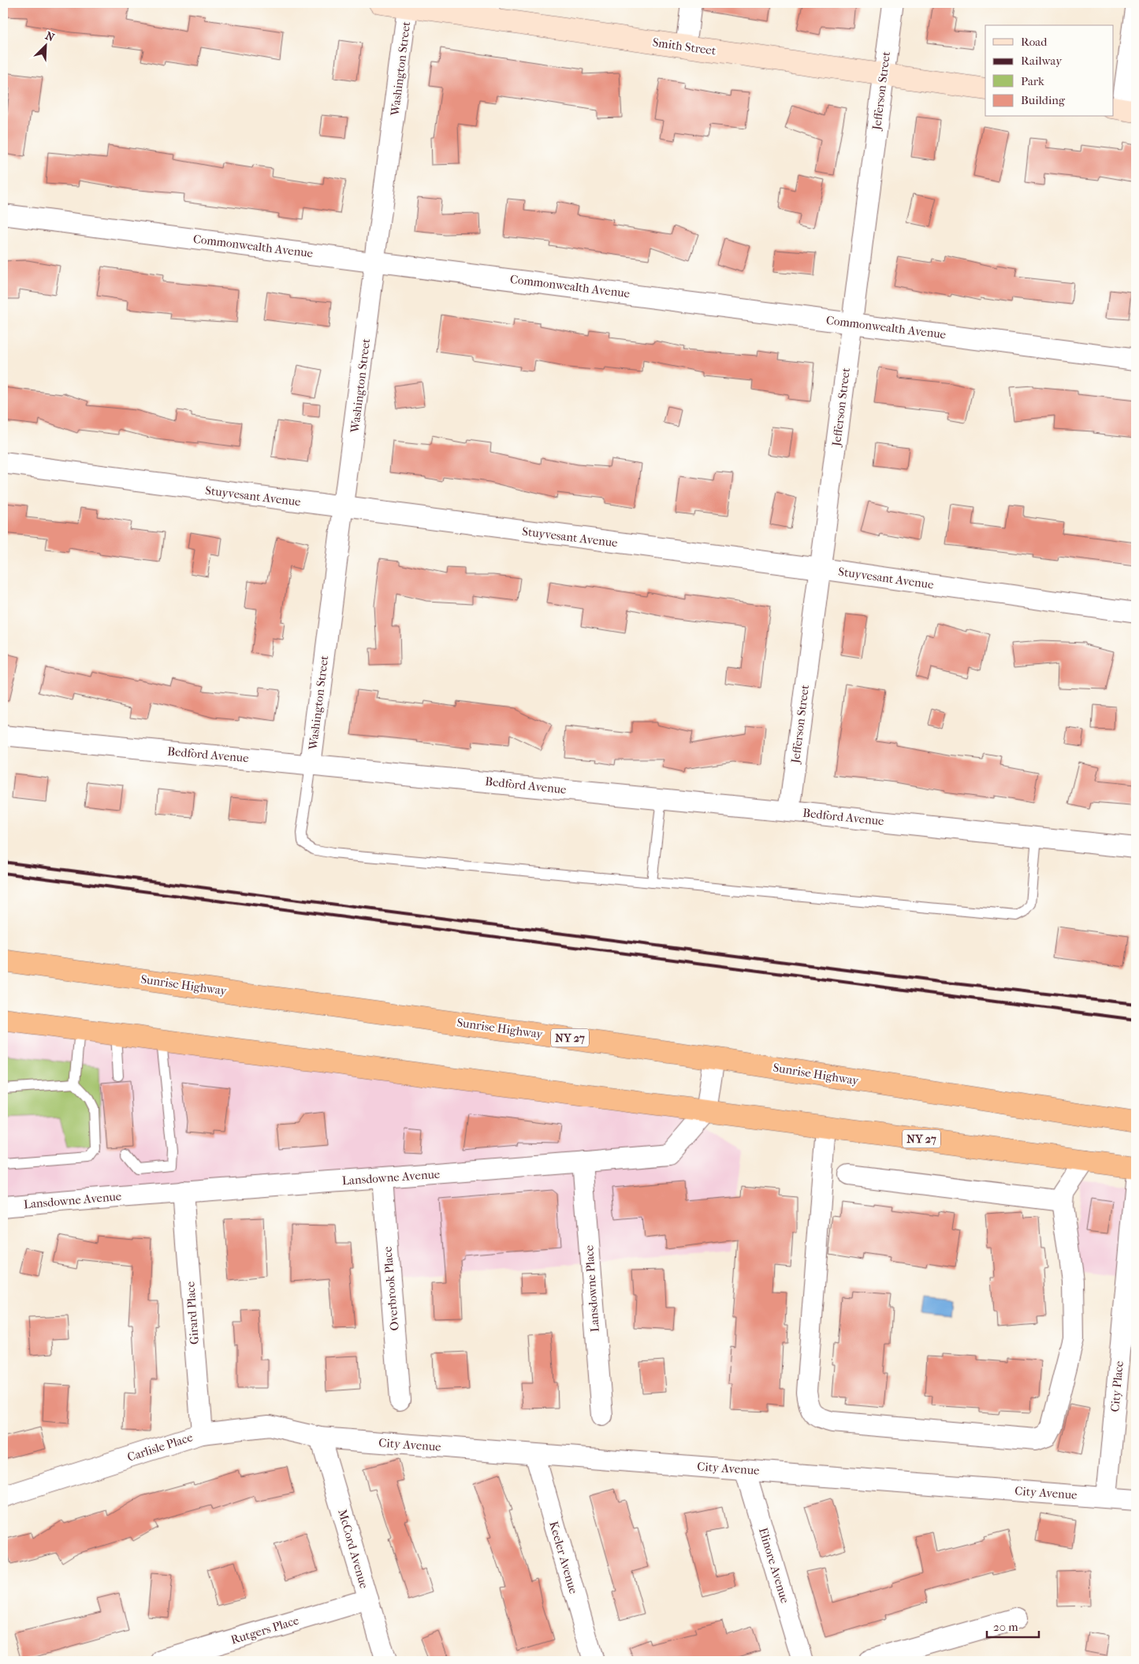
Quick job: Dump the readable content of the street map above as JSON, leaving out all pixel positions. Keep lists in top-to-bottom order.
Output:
{
  "streets": {
    "highway": ["Sunrise Highway", "NY 27"],
    "street": [
      "Smith Street",
      "Washington Street",
      "Jefferson Street",
      "Commonwealth Avenue",
      "Stuyvesant Avenue",
      "Bedford Avenue",
      "Lansdowne Avenue",
      "Overbrook Place",
      "Lansdowne Place",
      "Girard Place",
      "City Place",
      "City Avenue",
      "Carlisle Place",
      "McCord Avenue",
      "Keeler Avenue",
      "Elinore Avenue",
      "Rutgers Place"
    ]
  },
  "crossings": [
    ["Smith Street", "Washington Street"],
    ["Smith Street", "Jefferson Street"],
    ["Washington Street", "Commonwealth Avenue"],
    ["Washington Street", "Stuyvesant Avenue"],
    ["Washington Street", "Bedford Avenue"],
    ["Jefferson Street", "Commonwealth Avenue"],
    ["Jefferson Street", "Stuyvesant Avenue"],
    ["Jefferson Street", "Bedford Avenue"],
    ["NY 27", "Lansdowne Avenue"],
    ["Lansdowne Avenue", "Overbrook Place"],
    ["Lansdowne Avenue", "Lansdowne Place"],
    ["Lansdowne Avenue", "Girard Place"],
    ["Girard Place", "Carlisle Place"],
    ["City Place", "City Avenue"],
    ["City Avenue", "Carlisle Place"],
    ["City Avenue", "McCord Avenue"],
    ["City Avenue", "Keeler Avenue"],
    ["City Avenue", "Elinore Avenue"],
    ["Carlisle Place", "McCord Avenue"],
    ["McCord Avenue", "Rutgers Place"]
  ],
  "legend": [
    "Road",
    "Railway",
    "Park",
    "Building"
  ],
  "scale_bar": "20 m",
  "north": "top right"
}
